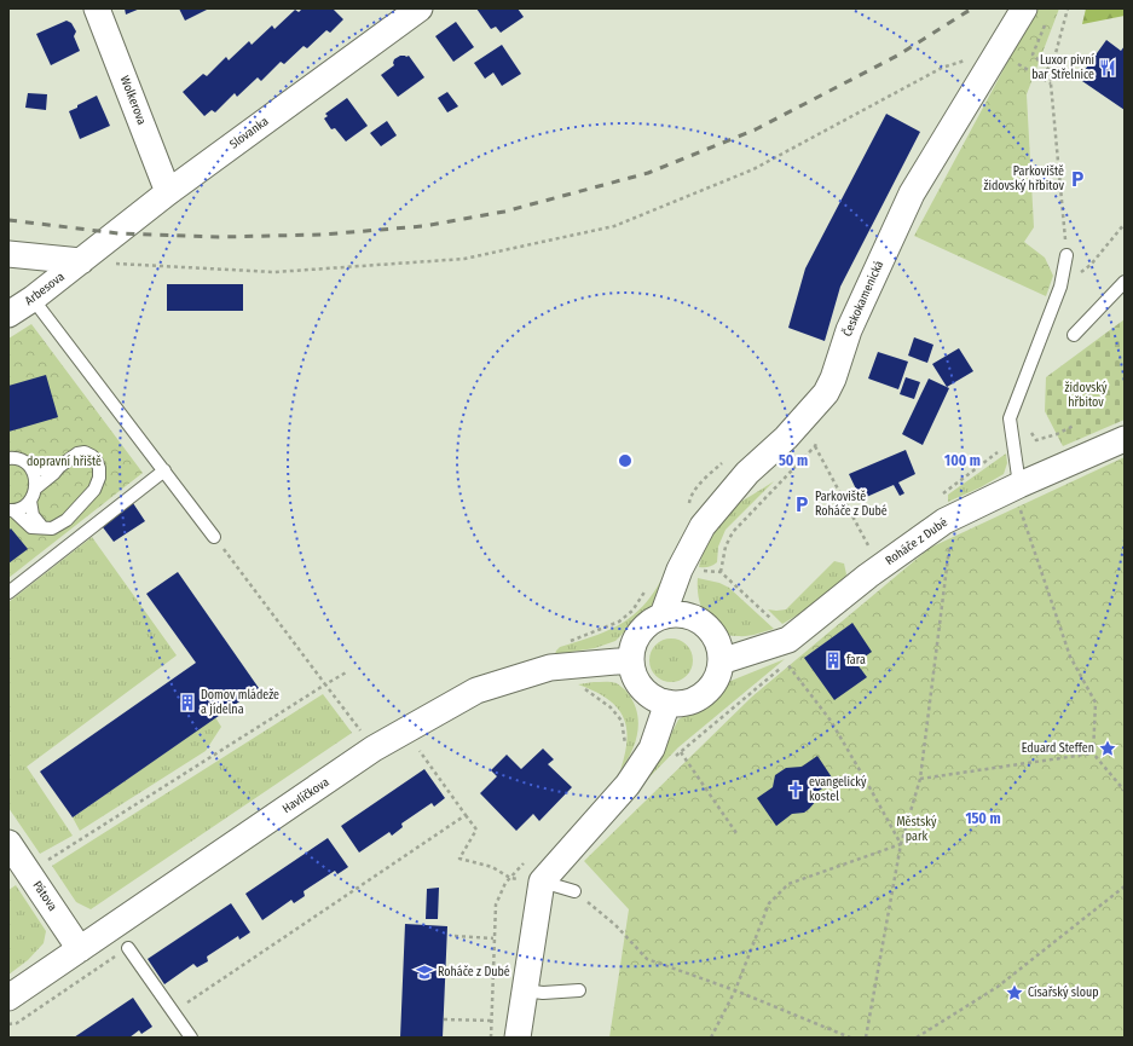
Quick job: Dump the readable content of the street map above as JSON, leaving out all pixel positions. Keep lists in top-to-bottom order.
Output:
{
  "streets": {
    "street": [
      "Wolkerova",
      "Slovanka",
      "Arbesova",
      "Českokamenická",
      "Roháče z Dubé",
      "Havlíčkova",
      "Pátova"
    ]
  },
  "crossings": [
    ["Wolkerova", "Slovanka"],
    ["Slovanka", "Arbesova"],
    ["Českokamenická", "Roháče z Dubé"],
    ["Českokamenická", "Havlíčkova"],
    ["Roháče z Dubé", "Havlíčkova"],
    ["Havlíčkova", "Pátova"]
  ],
  "parks": ["židovský hřbitov", "dopravní hřiště", "Městský park"],
  "places": {
    "restaurant": ["Luxor pivní bar Střelnice"],
    "parking": ["Parkoviště židovský hřbitov", "Parkoviště Roháče z Dubé"],
    "building": ["fara", "Domov mládeže a jídelna"],
    "place": ["Eduard Steffen", "Císařský sloup"],
    "church": ["evangelický kostel"],
    "school or university": ["Roháče z Dubé"]
  },
  "rings": ["50 m", "100 m", "150 m"]
}
